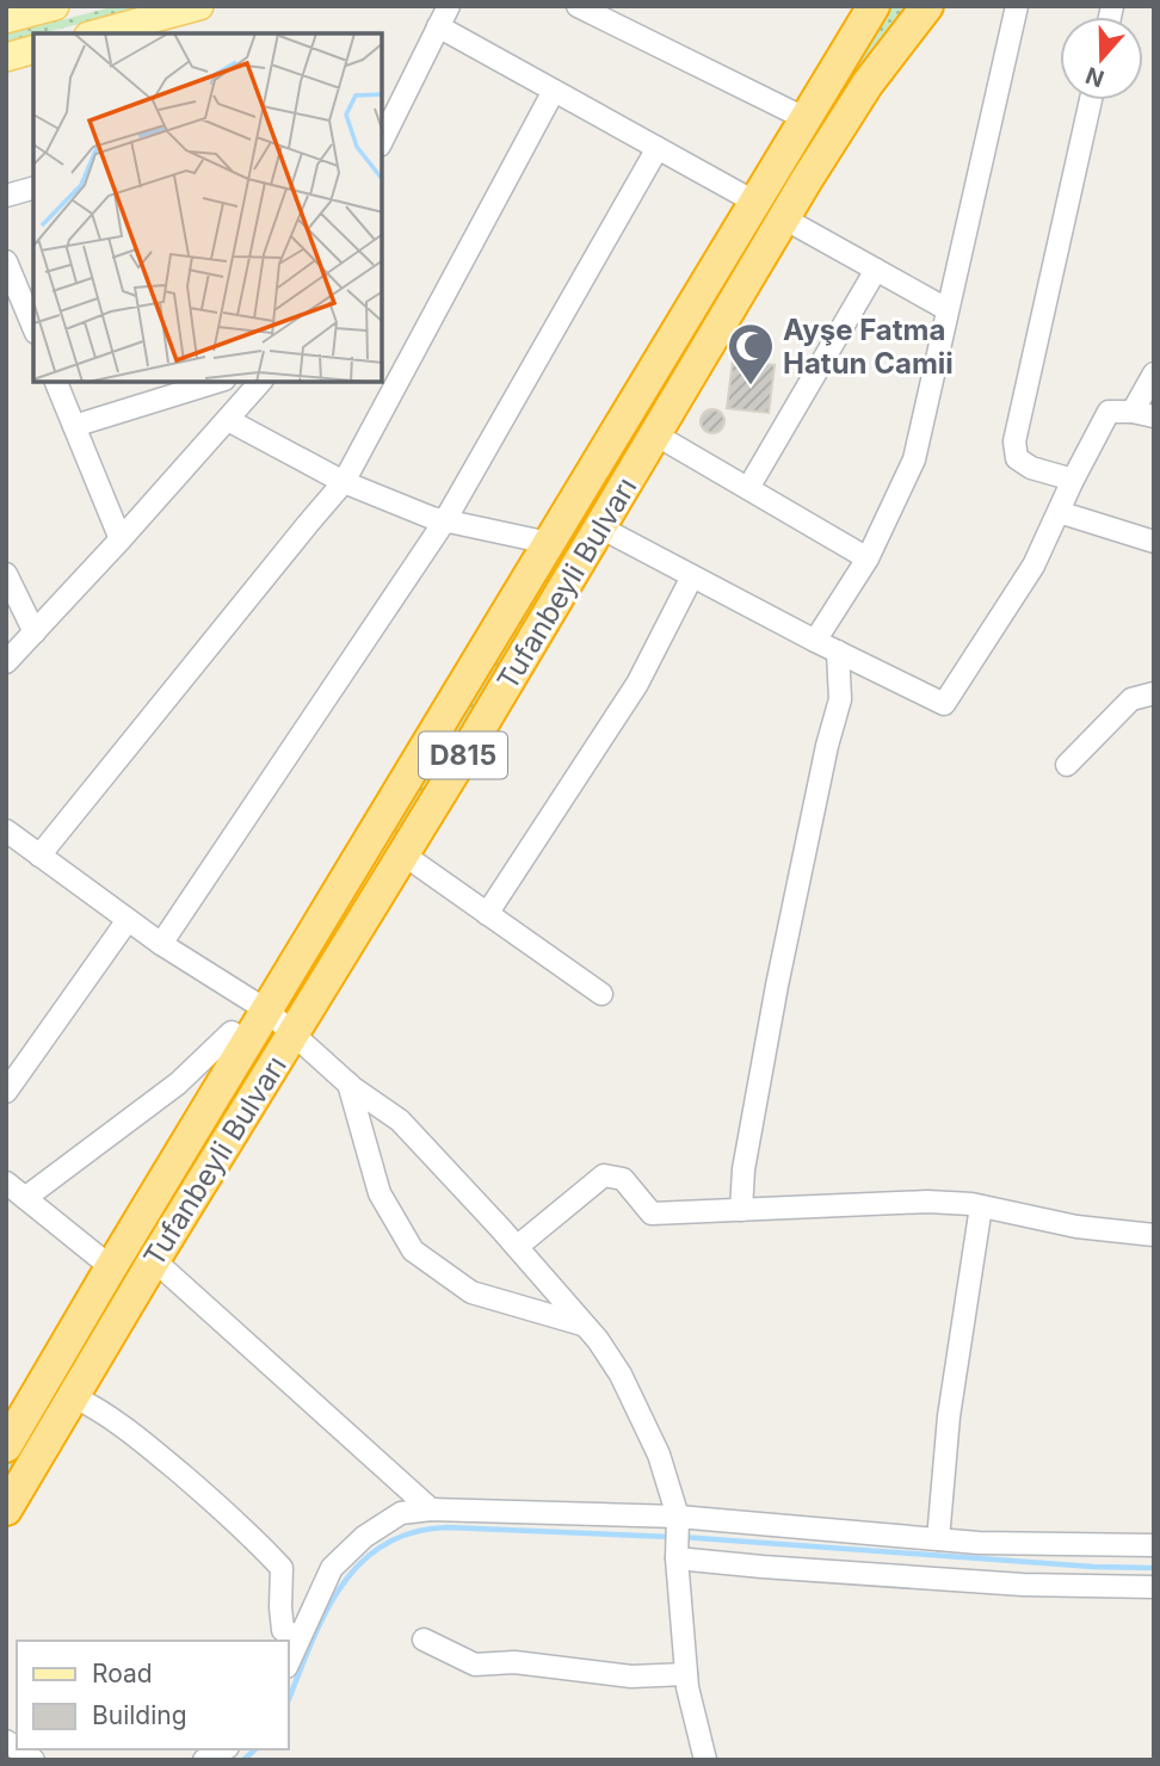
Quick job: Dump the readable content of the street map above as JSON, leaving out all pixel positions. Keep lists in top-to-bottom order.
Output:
{
  "streets": {
    "highway": ["Tufanbeyli Bulvarı", "D815"]
  },
  "places": {
    "mosque": ["Ayşe Fatma Hatun Camii"]
  },
  "legend": ["Road", "Building"],
  "north": "bottom"
}
